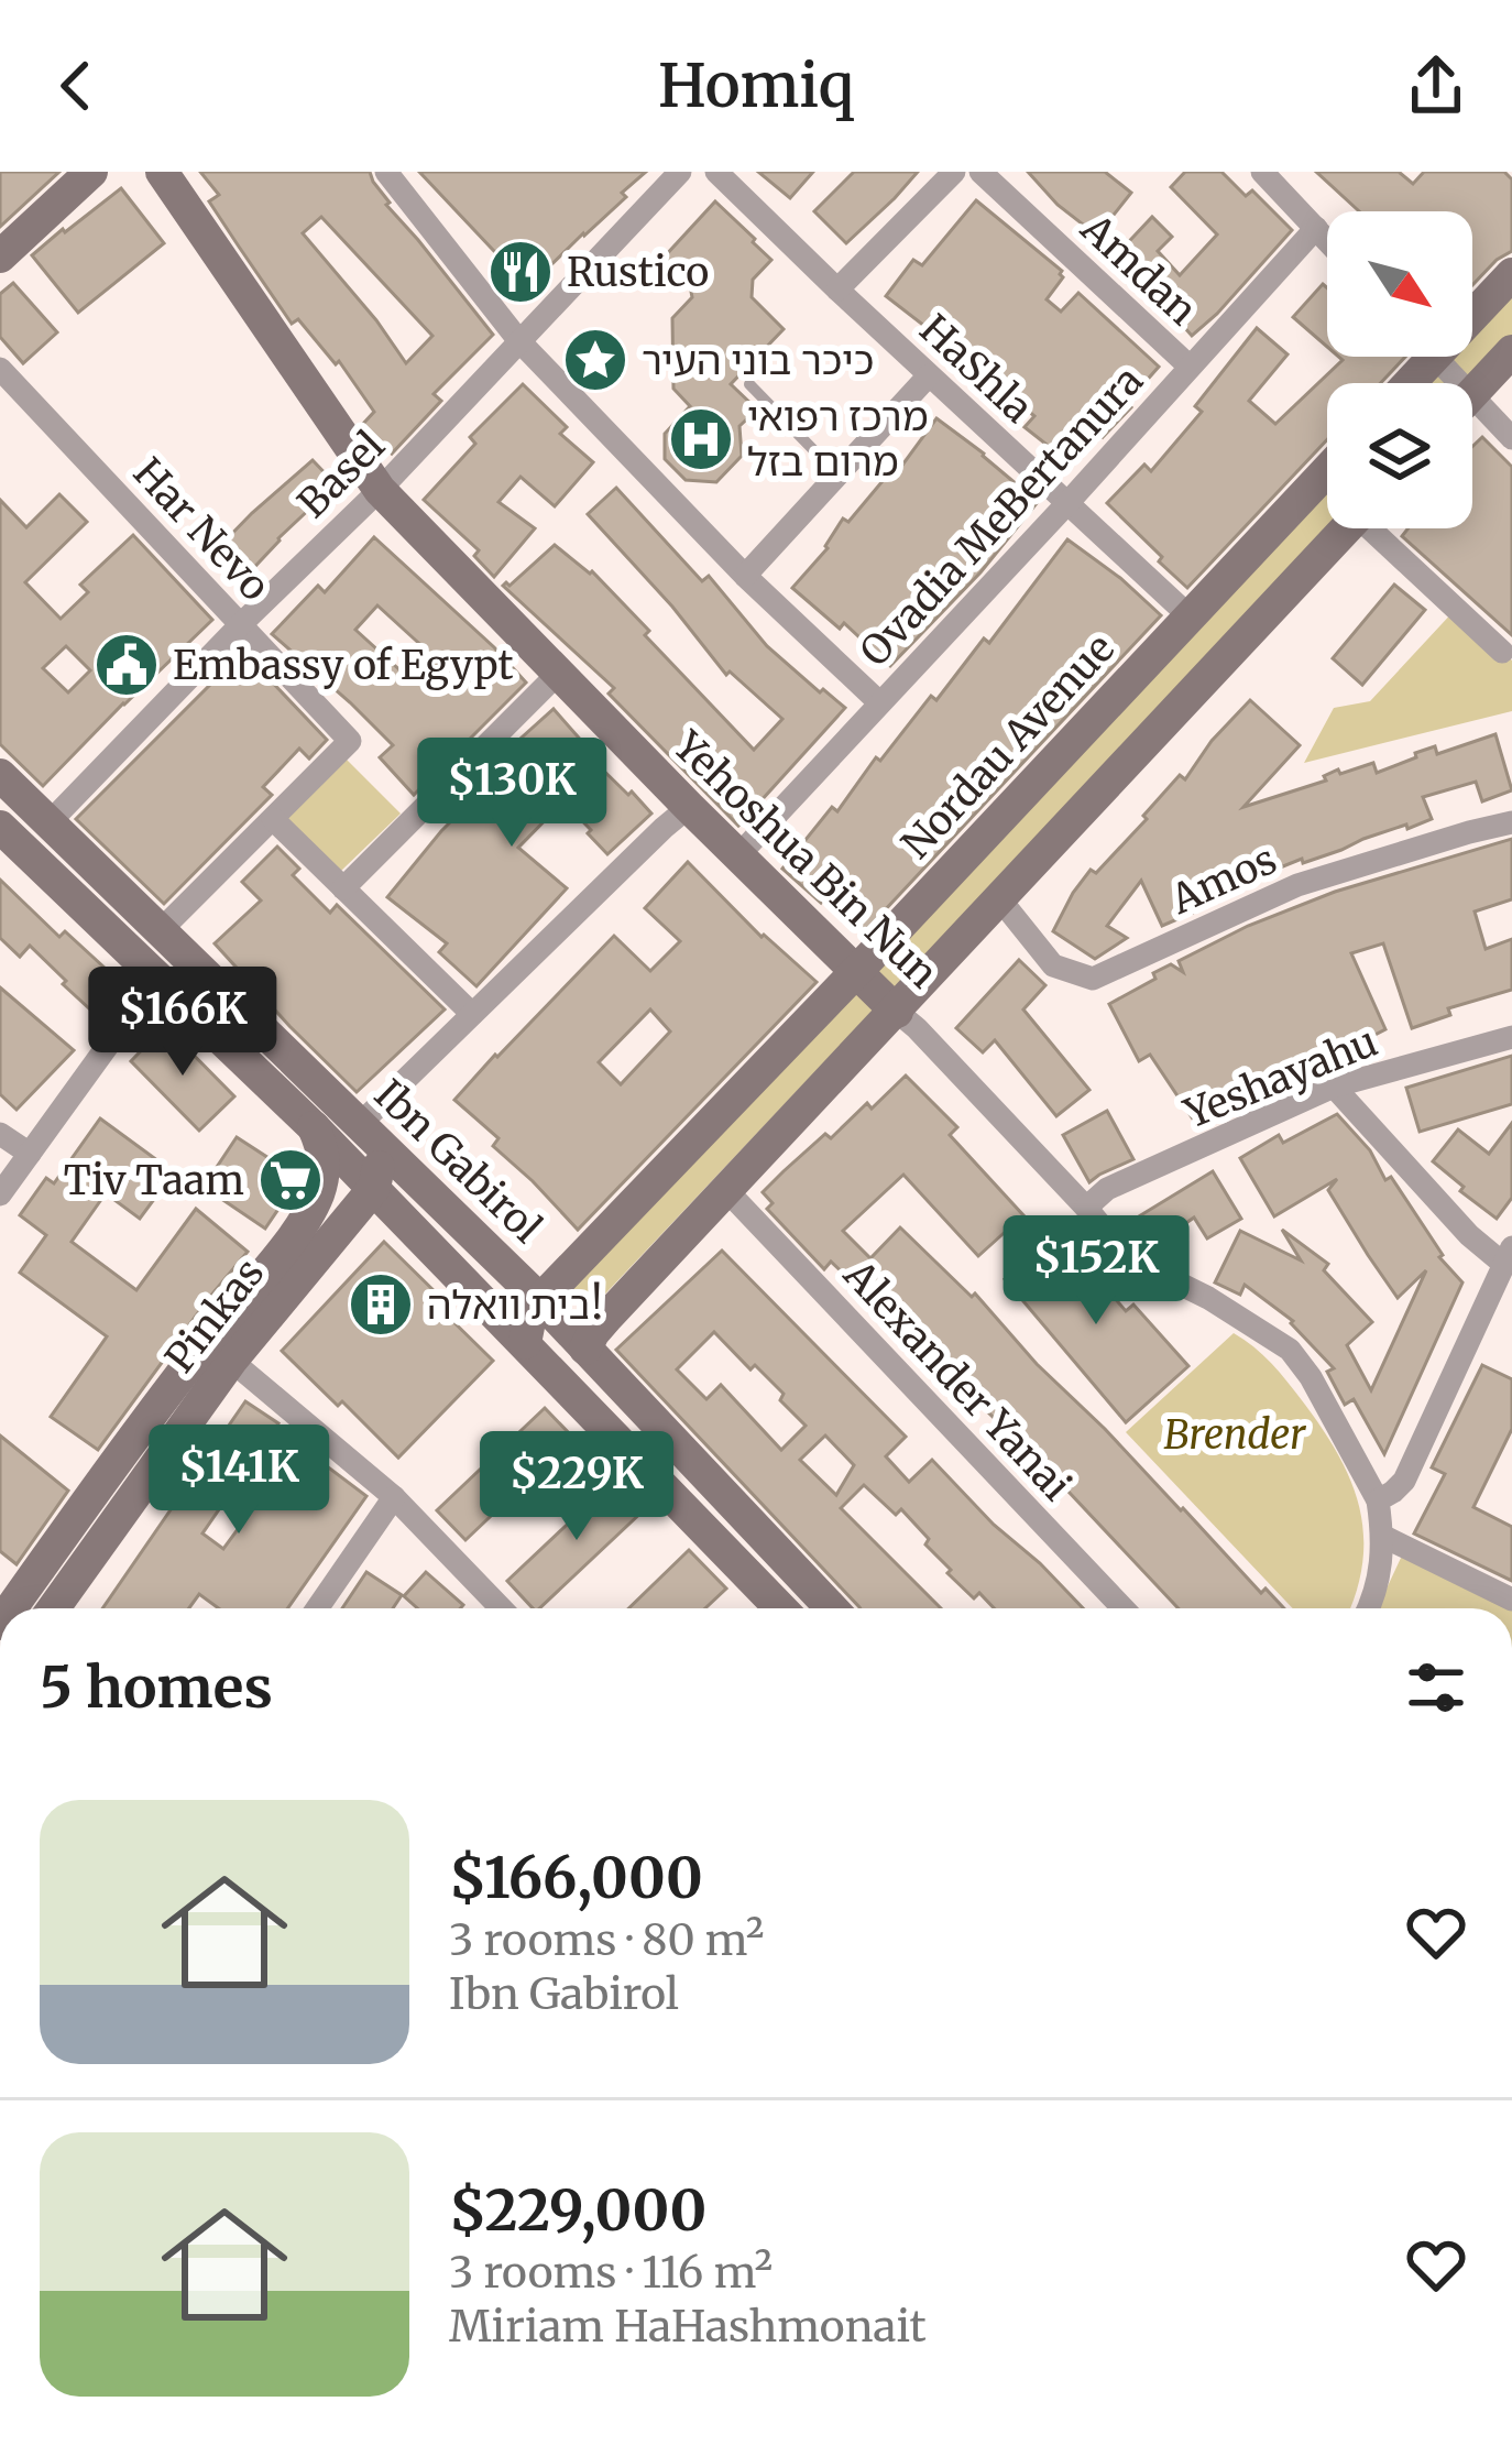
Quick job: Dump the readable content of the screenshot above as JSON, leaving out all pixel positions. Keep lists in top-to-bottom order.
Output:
{
  "streets": {
    "street": [
      "Amdan",
      "HaShla",
      "Basel",
      "Ovadia MeBertanura",
      "Har Nevo",
      "Nordau Avenue",
      "Yehoshua Bin Nun",
      "Amos",
      "Yeshayahu",
      "Ibn Gabirol",
      "Pinkas",
      "Alexander Yanai"
    ]
  },
  "crossings": [
    ["Amdan", "Ovadia MeBertanura"],
    ["HaShla", "Ovadia MeBertanura"],
    ["HaShla", "Nordau Avenue"],
    ["Basel", "Har Nevo"],
    ["Basel", "Yehoshua Bin Nun"],
    ["Basel", "Ibn Gabirol"],
    ["Ovadia MeBertanura", "Yehoshua Bin Nun"],
    ["Nordau Avenue", "Yehoshua Bin Nun"],
    ["Nordau Avenue", "Ibn Gabirol"],
    ["Yehoshua Bin Nun", "Yeshayahu"],
    ["Ibn Gabirol", "Pinkas"]
  ],
  "parks": ["Brender"],
  "places": {
    "restaurant": ["Rustico"],
    "place": ["כיכר בוני העיר"],
    "hospital": ["מרכז רפואי מרום בזל"],
    "public building": ["Embassy of Egypt"],
    "supermarket": ["Tiv Taam"],
    "building": ["בית וואלה!"]
  },
  "north": "bottom right",
  "page": {
    "header": "Homiq",
    "price": [
      "$130K",
      "$166K",
      "$152K",
      "$141K",
      "$229K"
    ],
    "heading": "5 homes",
    "list": [
      {
        "name": "$166,000",
        "note": "3 rooms · 80 m² · Ibn Gabirol"
      },
      {
        "name": "$229,000",
        "note": "3 rooms · 116 m² · Miriam HaHashmonait"
      }
    ]
  }
}
